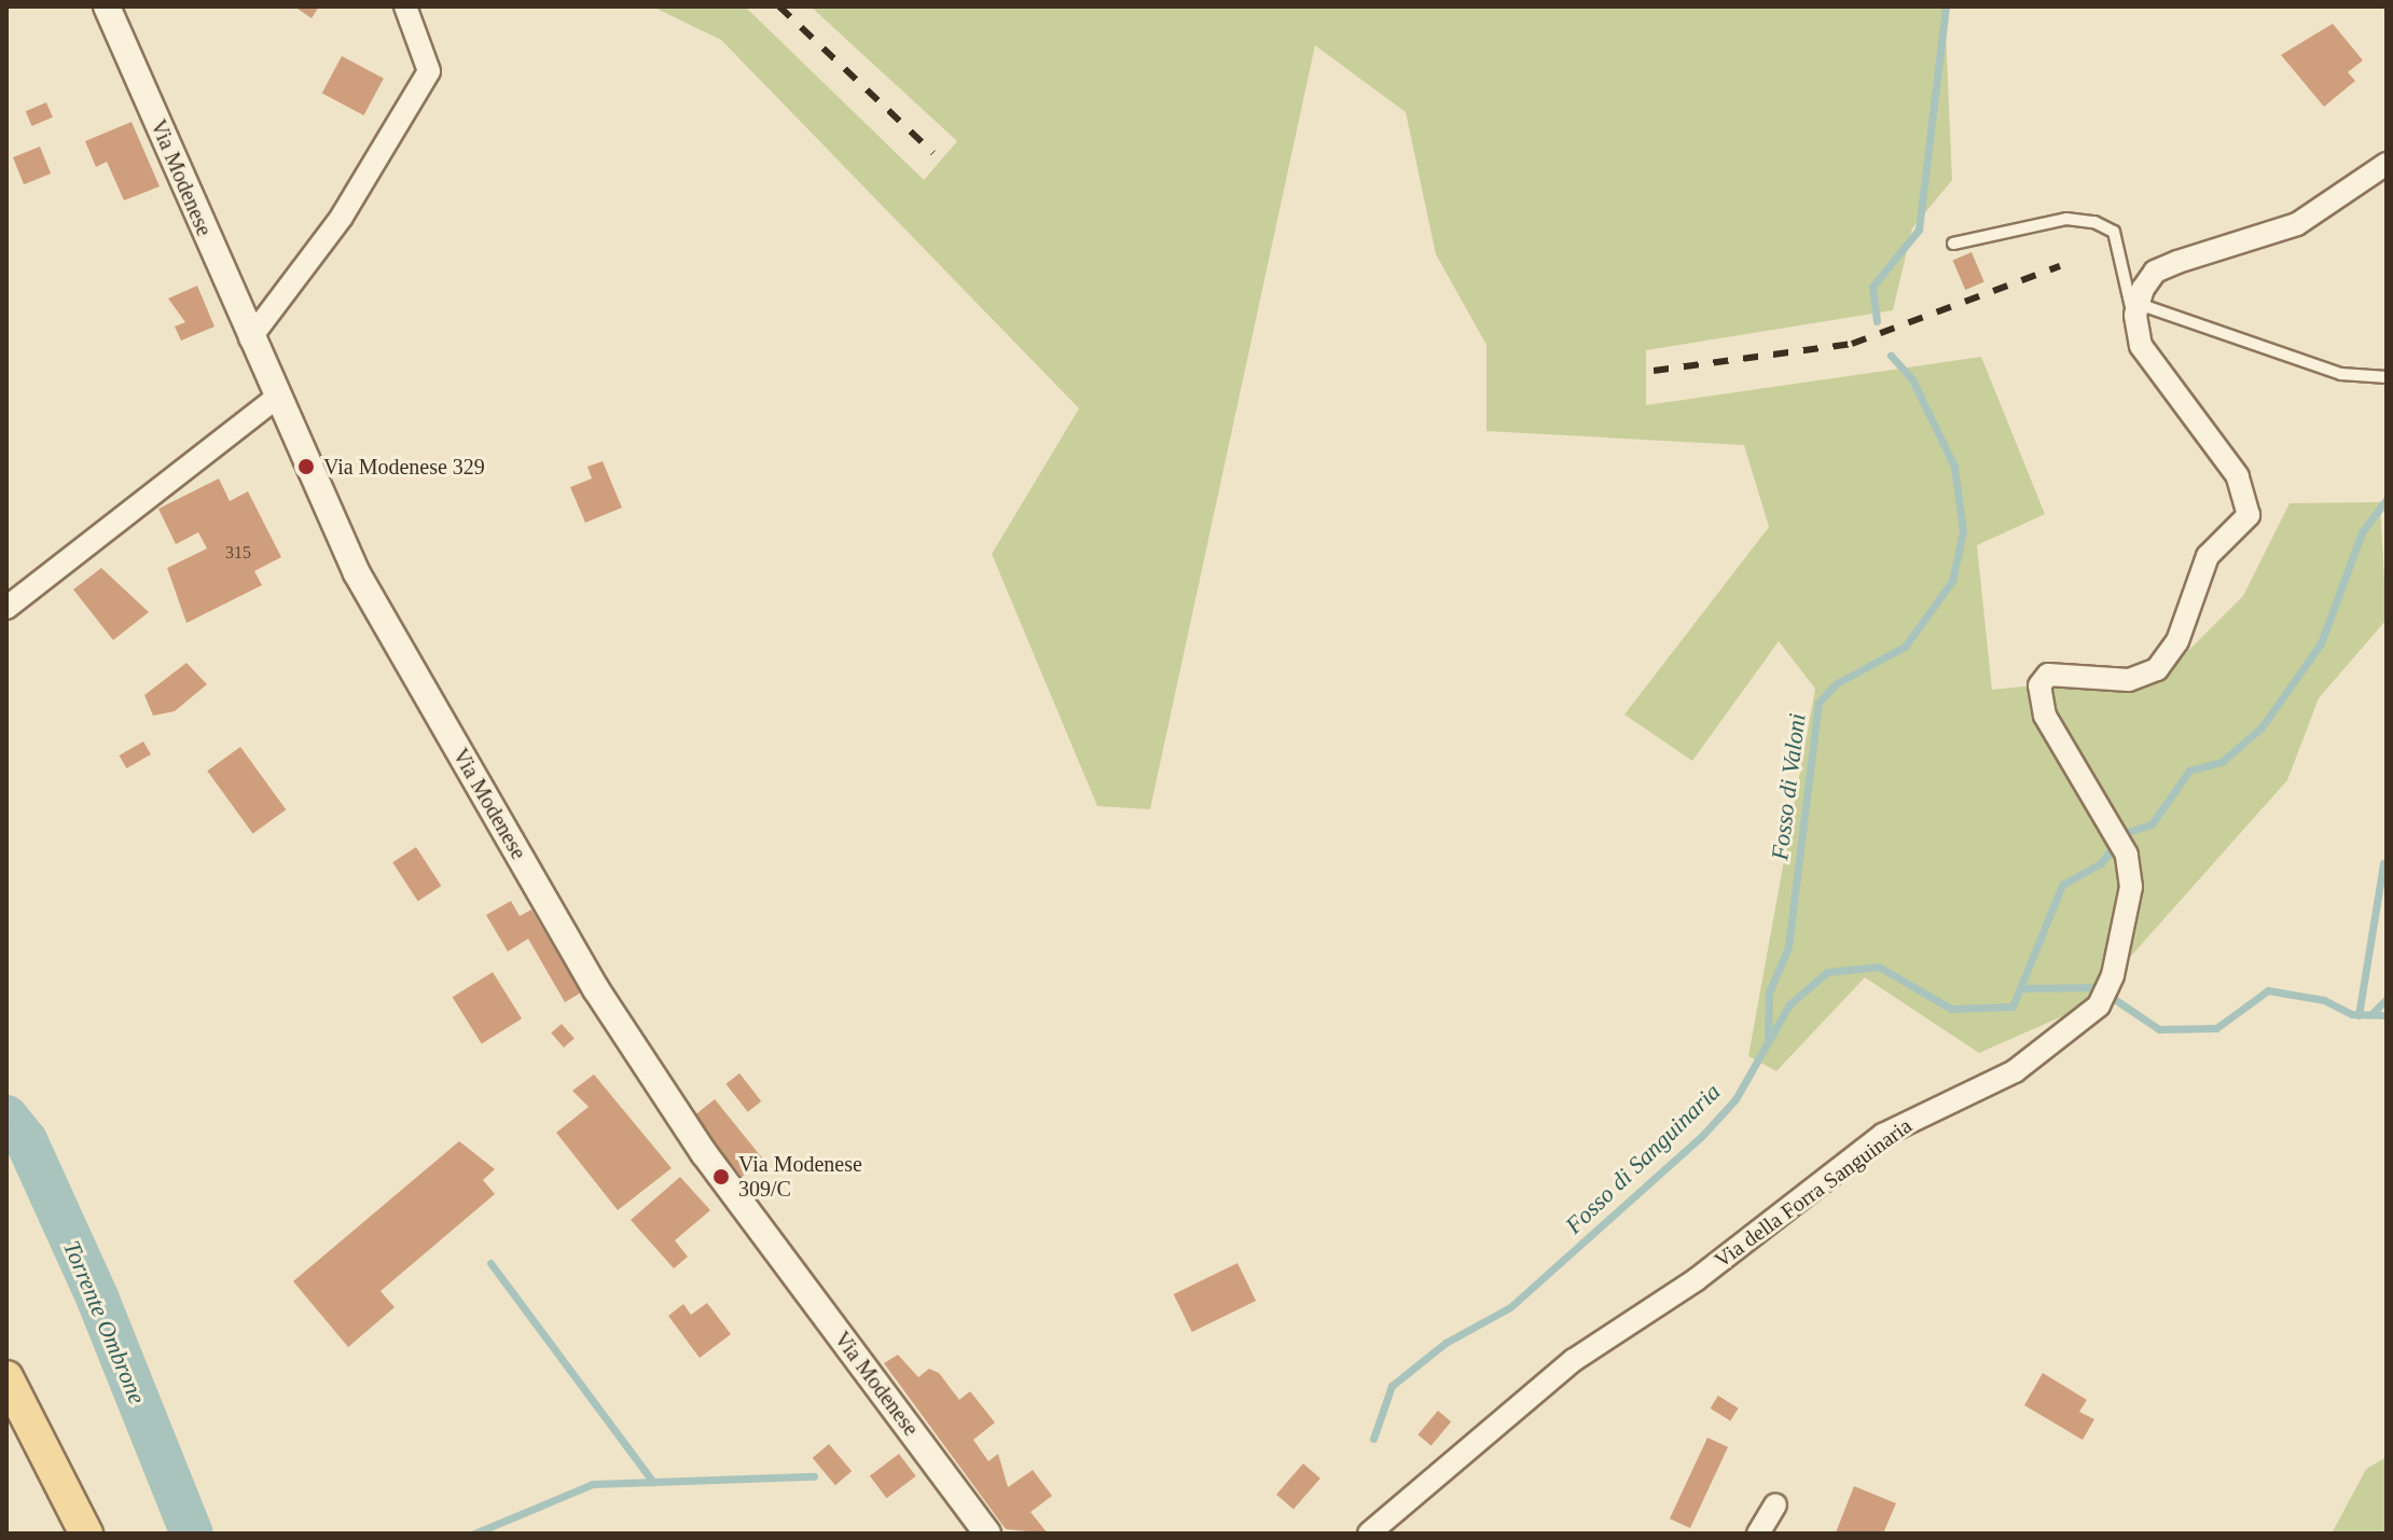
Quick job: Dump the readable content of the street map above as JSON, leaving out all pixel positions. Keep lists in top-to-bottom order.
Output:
{
  "streets": {
    "street": ["Via Modenese", "Via della Forra Sanguinaria"]
  },
  "water": ["Fosso di Valoni", "Fosso di Sanguinaria", "Torrente Ombrone"],
  "places": ["Via Modenese 329", "Via Modenese 309/C"],
  "house_numbers": ["315"]
}
